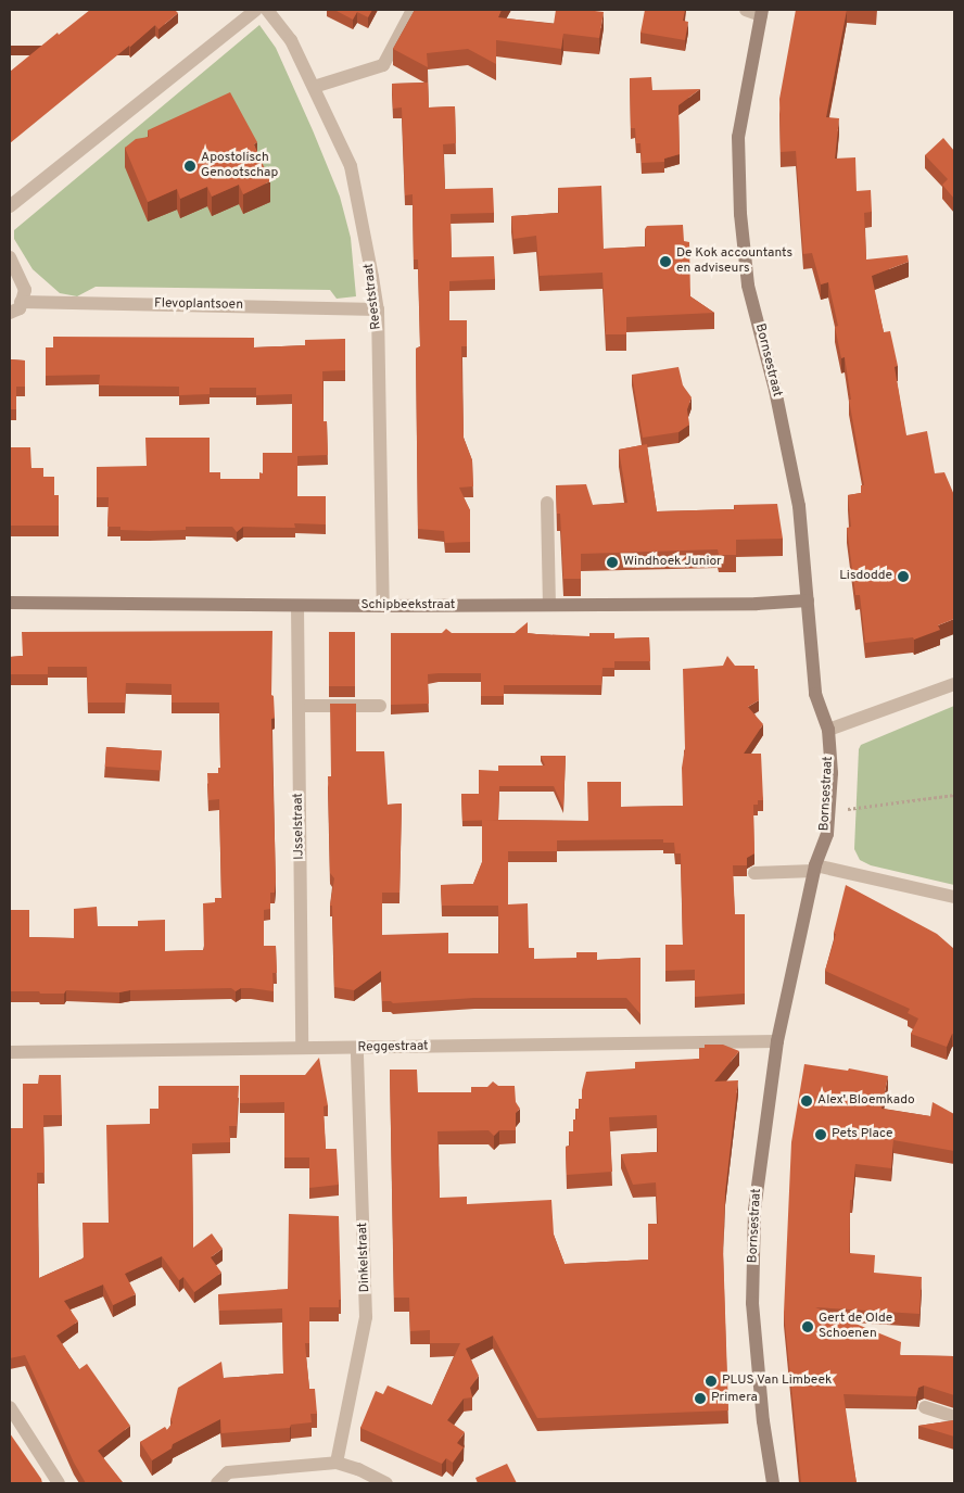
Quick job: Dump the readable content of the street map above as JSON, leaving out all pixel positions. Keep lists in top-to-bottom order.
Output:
{
  "streets": {
    "street": [
      "Reeststraat",
      "Flevoplantsoen",
      "Bornsestraat",
      "Schipbeekstraat",
      "IJsselstraat",
      "Reggestraat",
      "Dinkelstraat"
    ]
  },
  "crossings": [
    ["Reeststraat", "Flevoplantsoen"],
    ["Reeststraat", "Schipbeekstraat"],
    ["Bornsestraat", "Schipbeekstraat"],
    ["Bornsestraat", "Reggestraat"],
    ["Schipbeekstraat", "IJsselstraat"],
    ["IJsselstraat", "Reggestraat"],
    ["Reggestraat", "Dinkelstraat"]
  ],
  "places": [
    "Apostolisch Genootschap",
    "De Kok accountants en adviseurs",
    "Windhoek Junior",
    "Lisdodde",
    "Alex' Bloemkado",
    "Pets Place",
    "Gert de Olde Schoenen",
    "PLUS Van Limbeek",
    "Primera"
  ]
}
